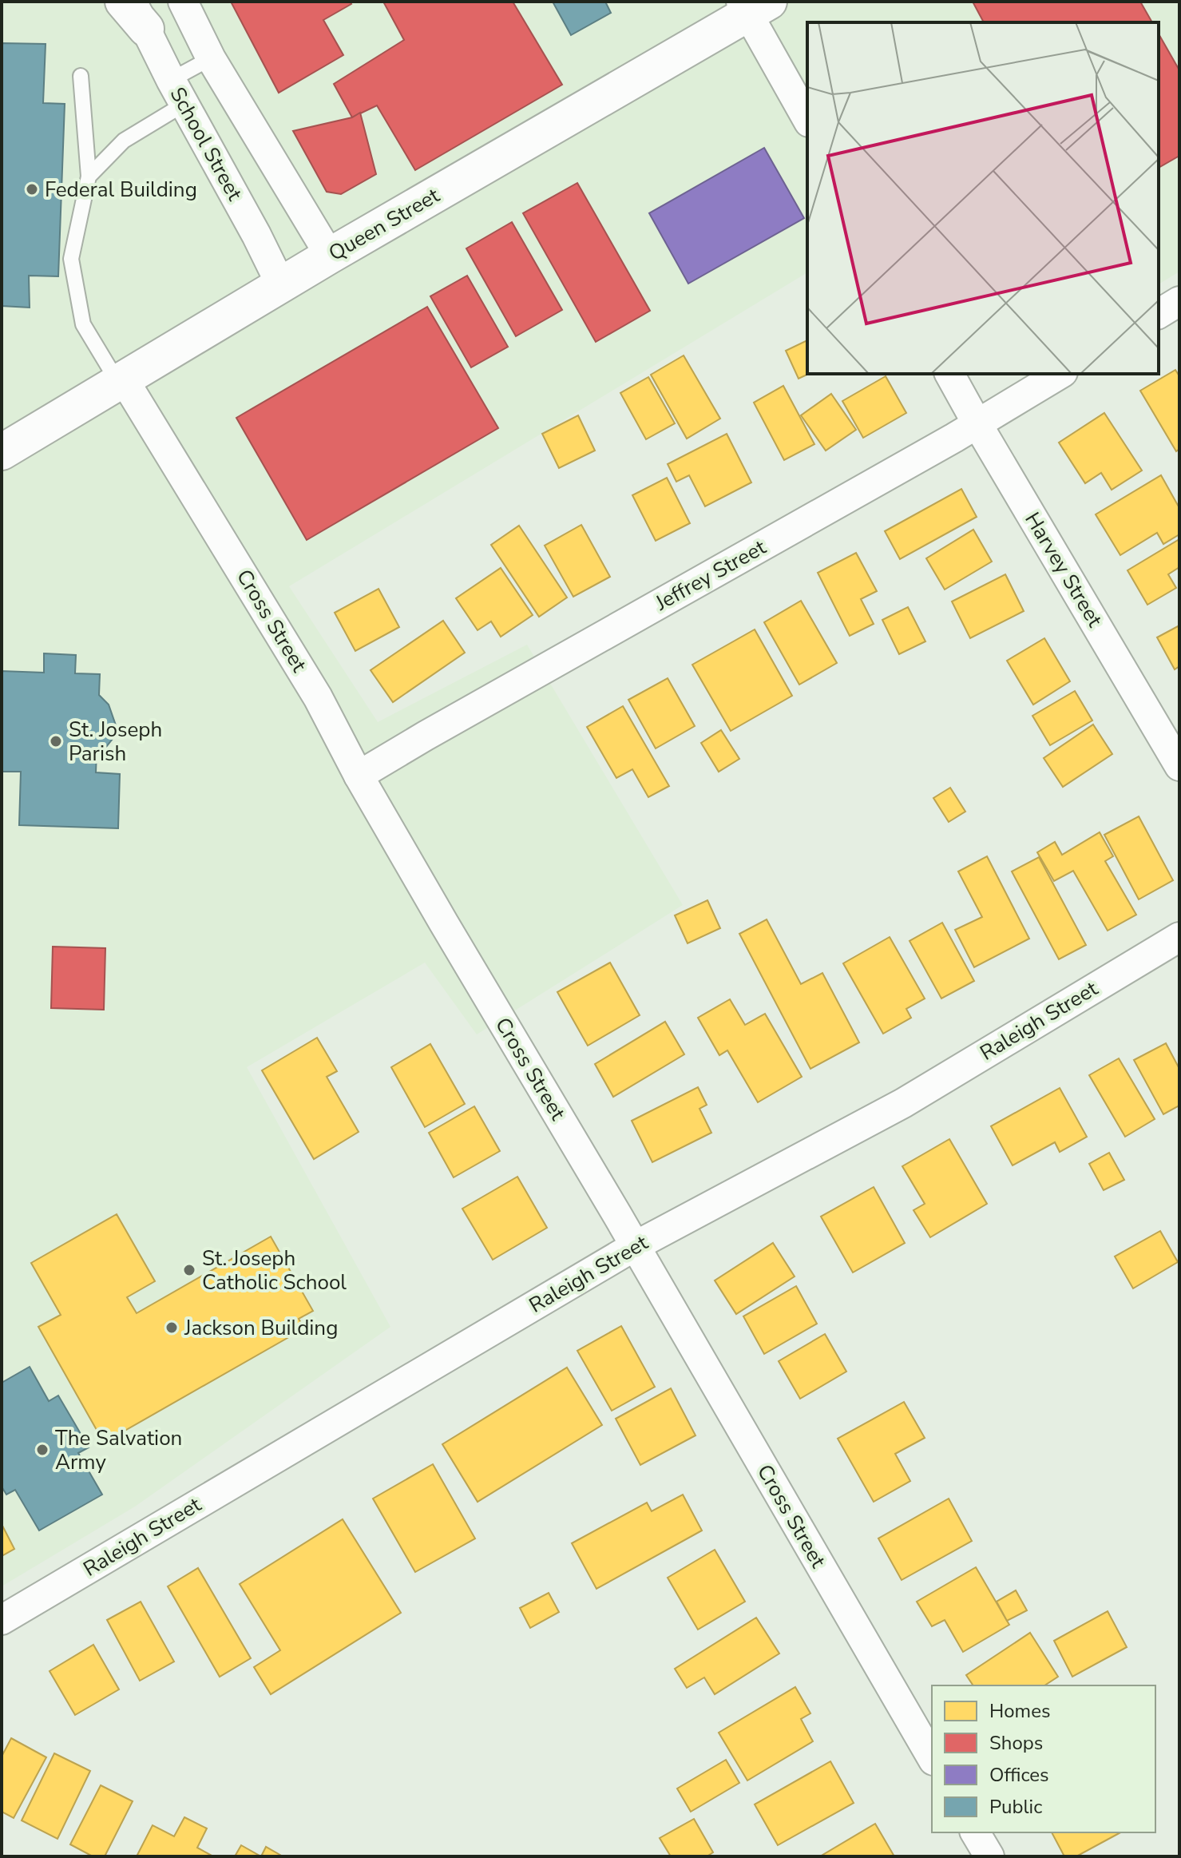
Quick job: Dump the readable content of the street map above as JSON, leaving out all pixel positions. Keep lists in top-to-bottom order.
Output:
{
  "streets": {
    "street": [
      "School Street",
      "Queen Street",
      "Harvey Street",
      "Jeffrey Street",
      "Cross Street",
      "Raleigh Street"
    ]
  },
  "crossings": [
    ["School Street", "Queen Street"],
    ["Queen Street", "Cross Street"],
    ["Harvey Street", "Jeffrey Street"],
    ["Jeffrey Street", "Cross Street"],
    ["Cross Street", "Raleigh Street"]
  ],
  "places": [
    "Federal Building",
    "St. Joseph Parish",
    "St. Joseph Catholic School",
    "Jackson Building",
    "The Salvation Army"
  ],
  "legend": [
    "Homes",
    "Shops",
    "Offices",
    "Public"
  ]
}
